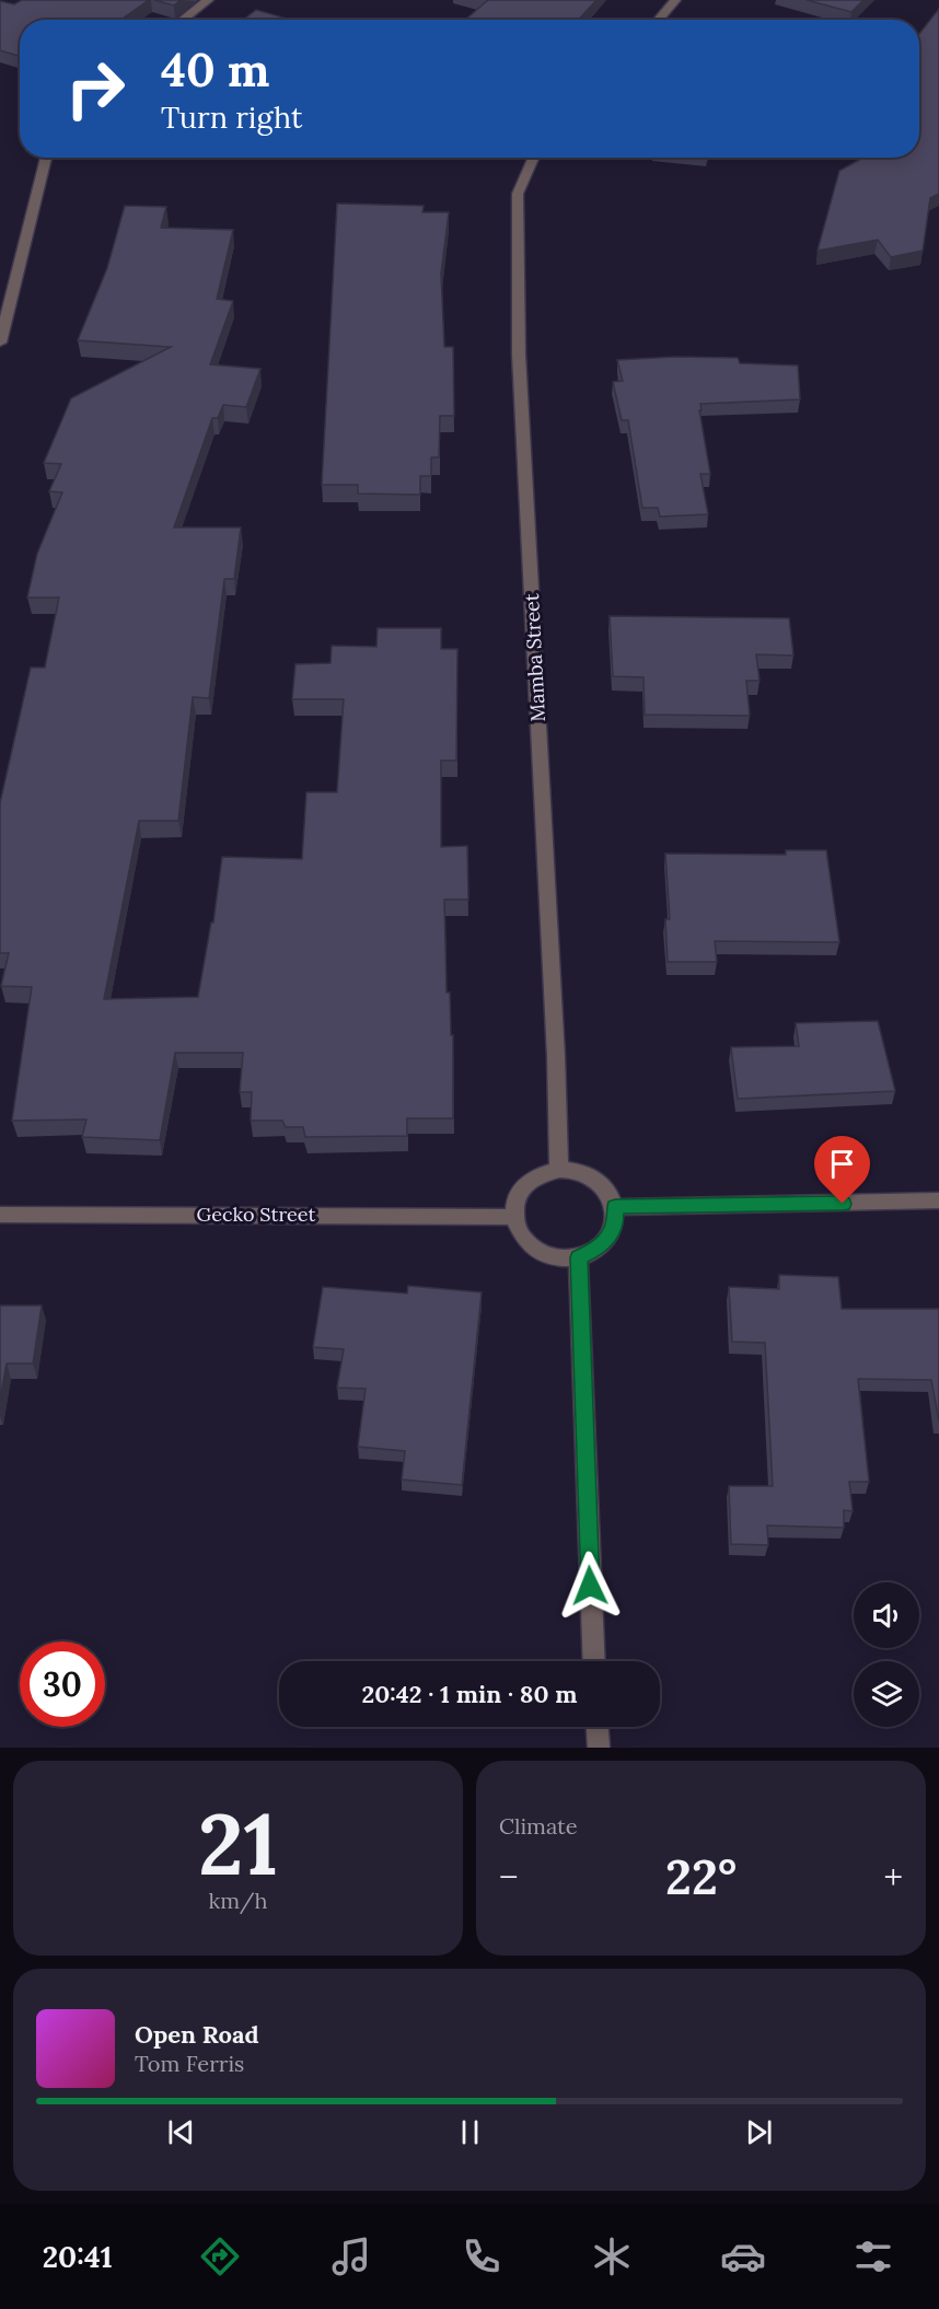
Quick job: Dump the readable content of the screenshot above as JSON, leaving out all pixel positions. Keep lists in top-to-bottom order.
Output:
{
  "streets": {
    "street": ["Mamba Street", "Gecko Street"]
  },
  "crossings": [
    ["Mamba Street", "Gecko Street"]
  ],
  "page": {
    "turn": ["40 m", "Turn right"],
    "limit": "30",
    "trip": "20:42 · 1 min · 80 m",
    "tile": [
      ["21", "km/h"],
      "Climate"
    ],
    "heat": ["−", "22°", "+"],
    "song": ["Open Road", "Tom Ferris"],
    "tabs": "20:41"
  }
}
